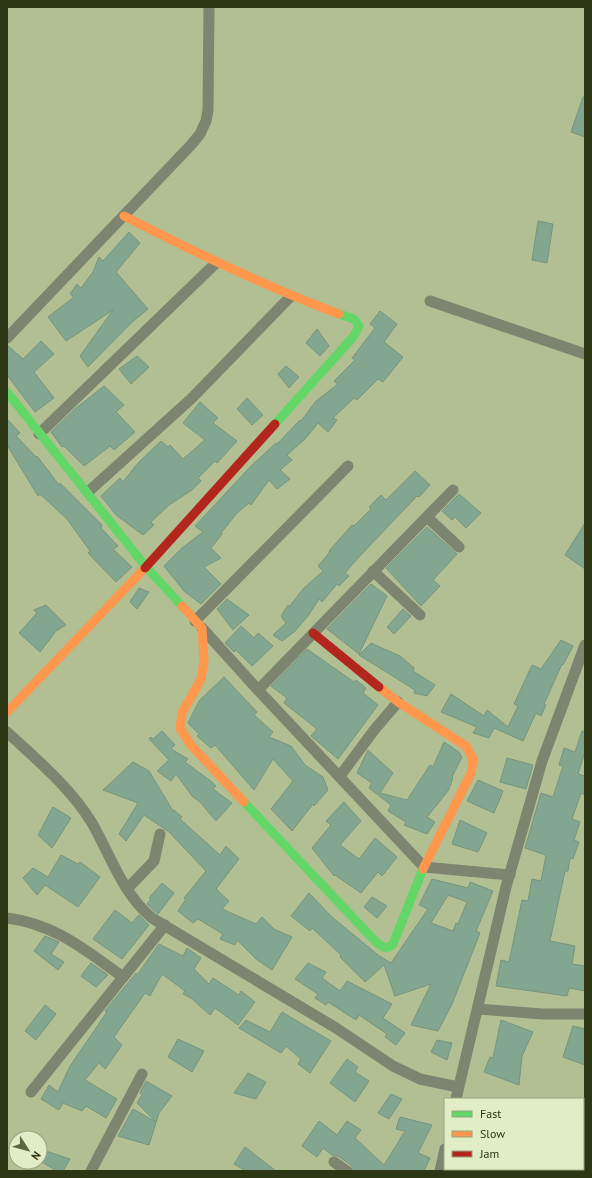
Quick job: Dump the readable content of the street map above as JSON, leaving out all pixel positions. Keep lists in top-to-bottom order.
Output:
{
  "legend": ["Fast", "Slow", "Jam"],
  "north": "bottom right"
}
